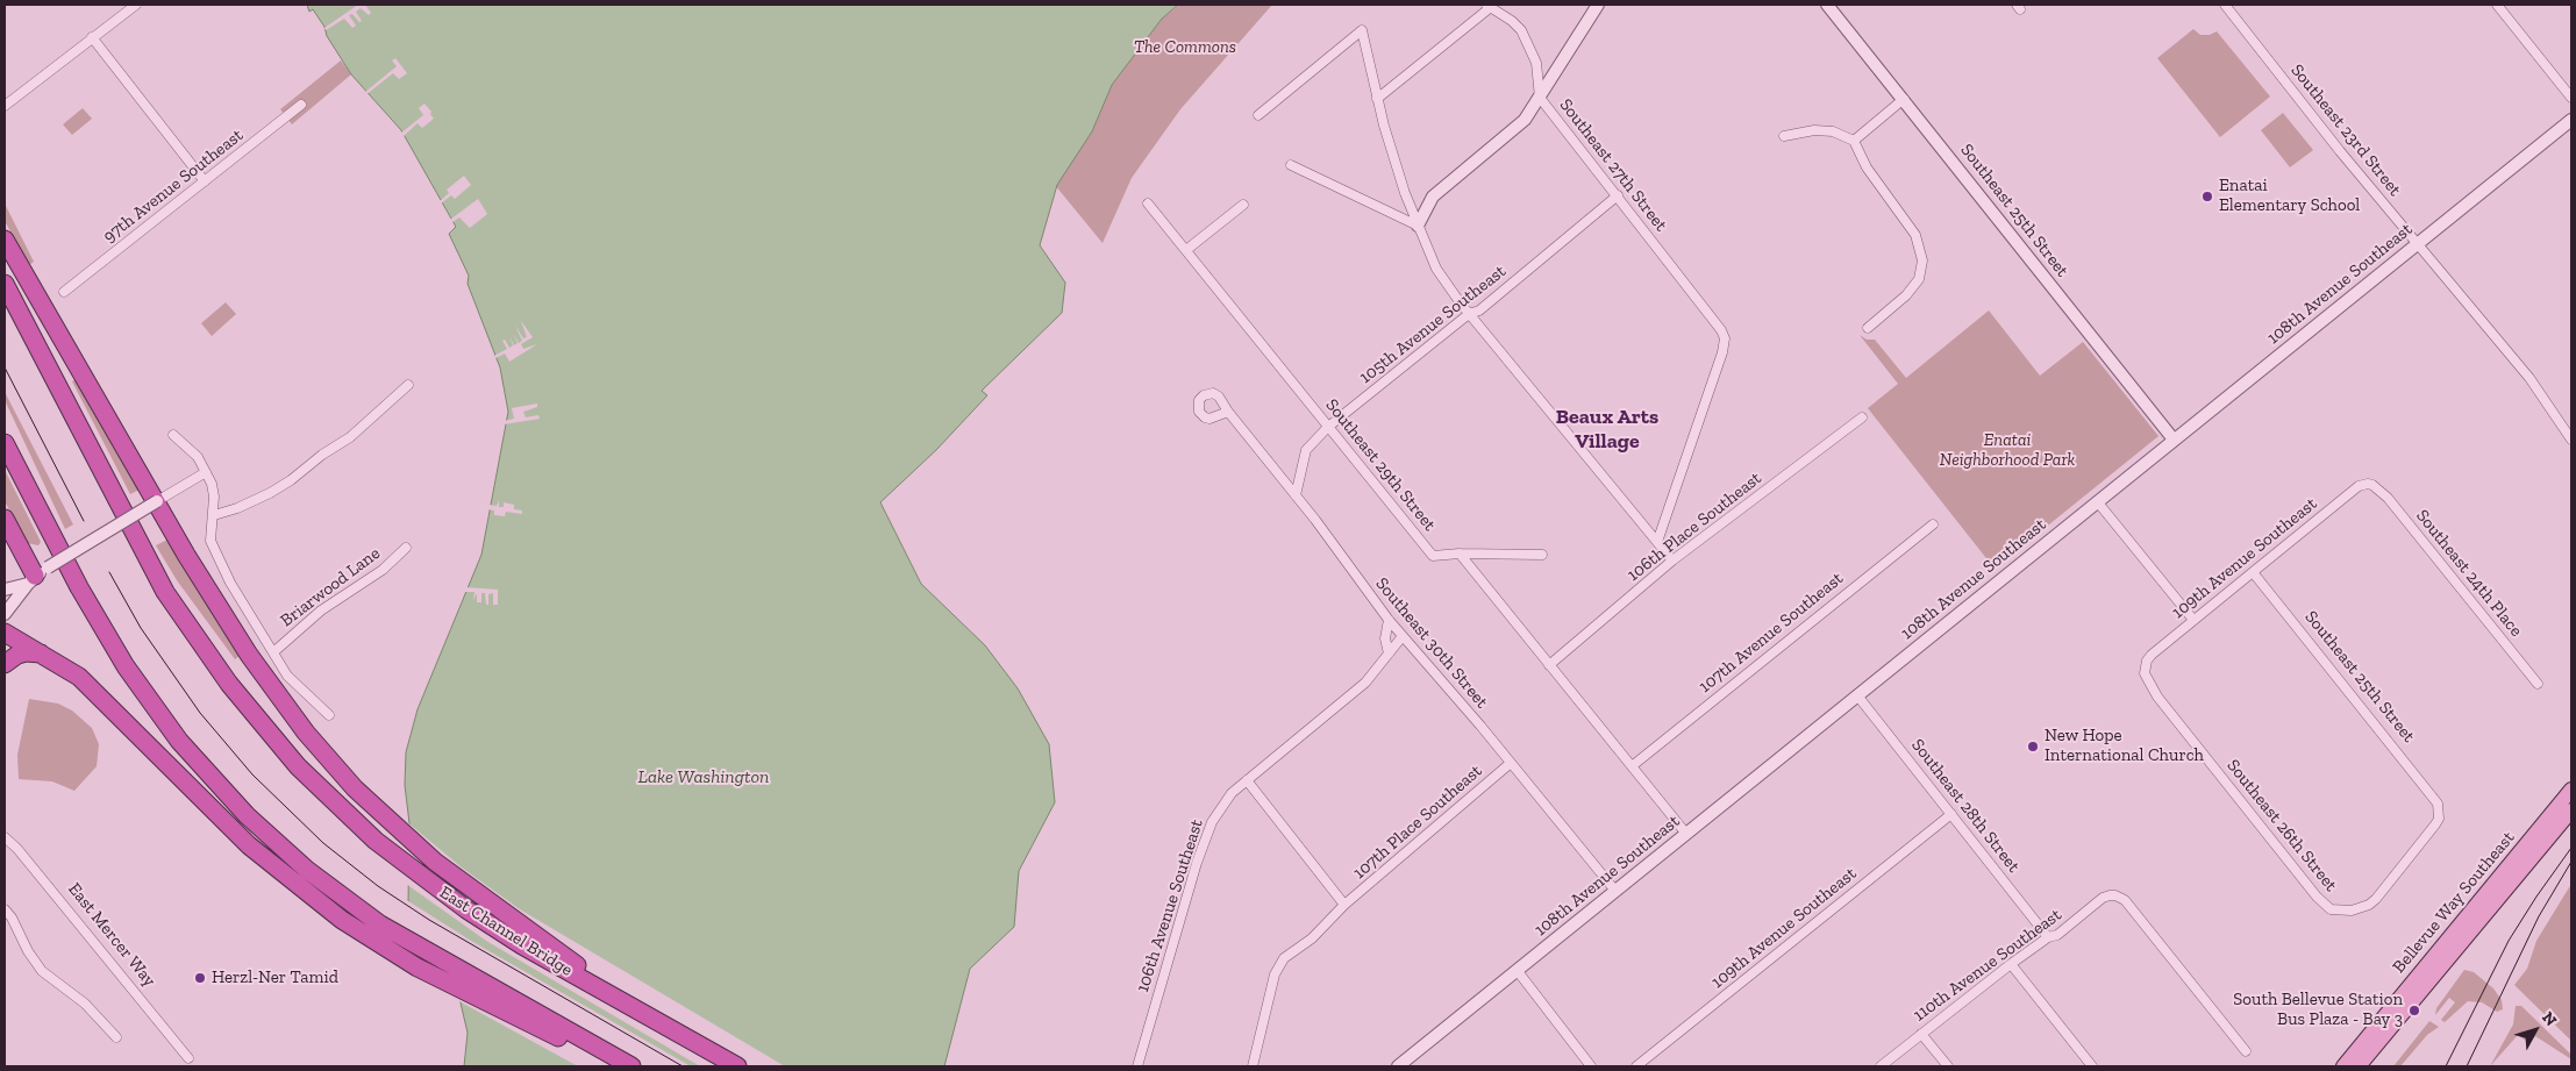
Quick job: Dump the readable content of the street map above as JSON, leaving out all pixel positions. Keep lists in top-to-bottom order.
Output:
{
  "streets": {
    "highway": ["East Channel Bridge"],
    "main road": ["Bellevue Way Southeast"],
    "street": [
      "Southeast 23rd Street",
      "Southeast 27th Street",
      "97th Avenue Southeast",
      "Southeast 25th Street",
      "108th Avenue Southeast",
      "105th Avenue Southeast",
      "Southeast 29th Street",
      "106th Place Southeast",
      "109th Avenue Southeast",
      "Southeast 24th Place",
      "Briarwood Lane",
      "107th Avenue Southeast",
      "Southeast 30th Street",
      "Southeast 28th Street",
      "107th Place Southeast",
      "Southeast 26th Street",
      "106th Avenue Southeast",
      "East Mercer Way",
      "110th Avenue Southeast"
    ]
  },
  "crossings": [
    ["Southeast 23rd Street", "108th Avenue Southeast"],
    ["Southeast 27th Street", "105th Avenue Southeast"],
    ["Southeast 25th Street", "108th Avenue Southeast"],
    ["Southeast 25th Street", "109th Avenue Southeast"],
    ["Southeast 25th Street", "Southeast 26th Street"],
    ["108th Avenue Southeast", "Southeast 30th Street"],
    ["108th Avenue Southeast", "Southeast 28th Street"],
    ["105th Avenue Southeast", "Southeast 29th Street"],
    ["105th Avenue Southeast", "Southeast 30th Street"],
    ["109th Avenue Southeast", "Southeast 24th Place"],
    ["109th Avenue Southeast", "Southeast 28th Street"],
    ["109th Avenue Southeast", "Southeast 26th Street"],
    ["Southeast 30th Street", "107th Place Southeast"],
    ["Southeast 30th Street", "106th Avenue Southeast"],
    ["Southeast 28th Street", "110th Avenue Southeast"]
  ],
  "districts": ["Beaux Arts Village"],
  "water": ["Lake Washington"],
  "parks": ["The Commons", "Enatai Neighborhood Park"],
  "places": [
    "Enatai Elementary School",
    "New Hope International Church",
    "Herzl-Ner Tamid",
    "South Bellevue Station Bus Plaza - Bay 3"
  ],
  "north": "top right"
}
